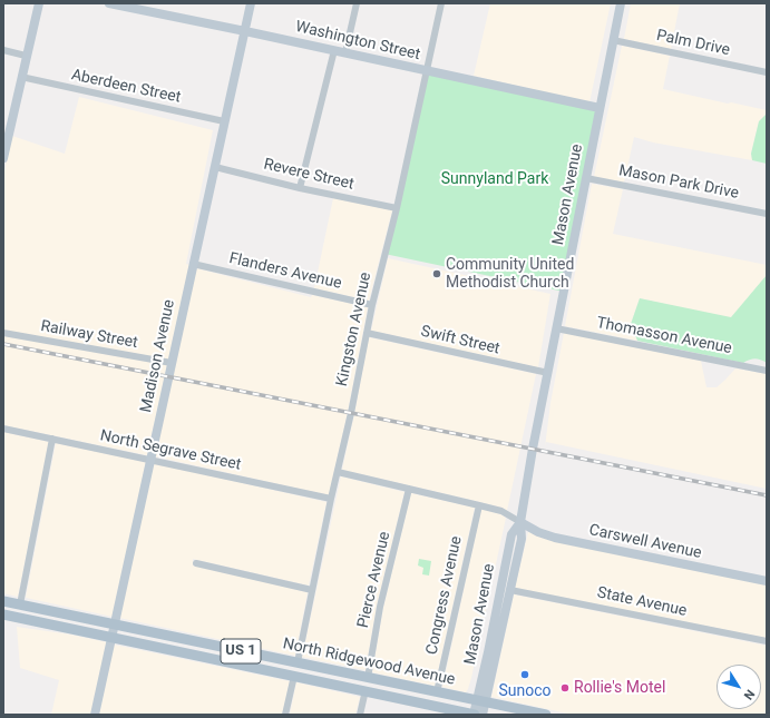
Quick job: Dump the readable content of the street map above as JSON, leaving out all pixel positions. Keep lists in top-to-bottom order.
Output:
{
  "streets": {
    "main road": ["US 1", "North Ridgewood Avenue"],
    "street": [
      "Washington Street",
      "Palm Drive",
      "Aberdeen Street",
      "Revere Street",
      "Mason Park Drive",
      "Mason Avenue",
      "Flanders Avenue",
      "Kingston Avenue",
      "Railway Street",
      "Thomasson Avenue",
      "Swift Street",
      "Madison Avenue",
      "North Segrave Street",
      "Carswell Avenue",
      "Pierce Avenue",
      "Congress Avenue",
      "State Avenue"
    ]
  },
  "crossings": [
    ["Washington Street", "Mason Avenue"],
    ["Washington Street", "Kingston Avenue"],
    ["Washington Street", "Madison Avenue"],
    ["Palm Drive", "Mason Avenue"],
    ["Aberdeen Street", "Madison Avenue"],
    ["Revere Street", "Kingston Avenue"],
    ["Revere Street", "Madison Avenue"],
    ["Mason Park Drive", "Mason Avenue"],
    ["Mason Avenue", "Thomasson Avenue"],
    ["Mason Avenue", "Swift Street"],
    ["Mason Avenue", "Carswell Avenue"],
    ["Mason Avenue", "State Avenue"],
    ["Mason Avenue", "North Ridgewood Avenue"],
    ["Flanders Avenue", "Kingston Avenue"],
    ["Flanders Avenue", "Madison Avenue"],
    ["Kingston Avenue", "Swift Street"],
    ["Kingston Avenue", "North Segrave Street"],
    ["Kingston Avenue", "North Ridgewood Avenue"],
    ["Railway Street", "Madison Avenue"],
    ["Madison Avenue", "North Segrave Street"],
    ["Madison Avenue", "North Ridgewood Avenue"],
    ["Pierce Avenue", "North Ridgewood Avenue"],
    ["Congress Avenue", "North Ridgewood Avenue"]
  ],
  "parks": ["Sunnyland Park"],
  "places": ["Community United Methodist Church", "Sunoco", "Rollie's Motel"],
  "north": "bottom right"
}
